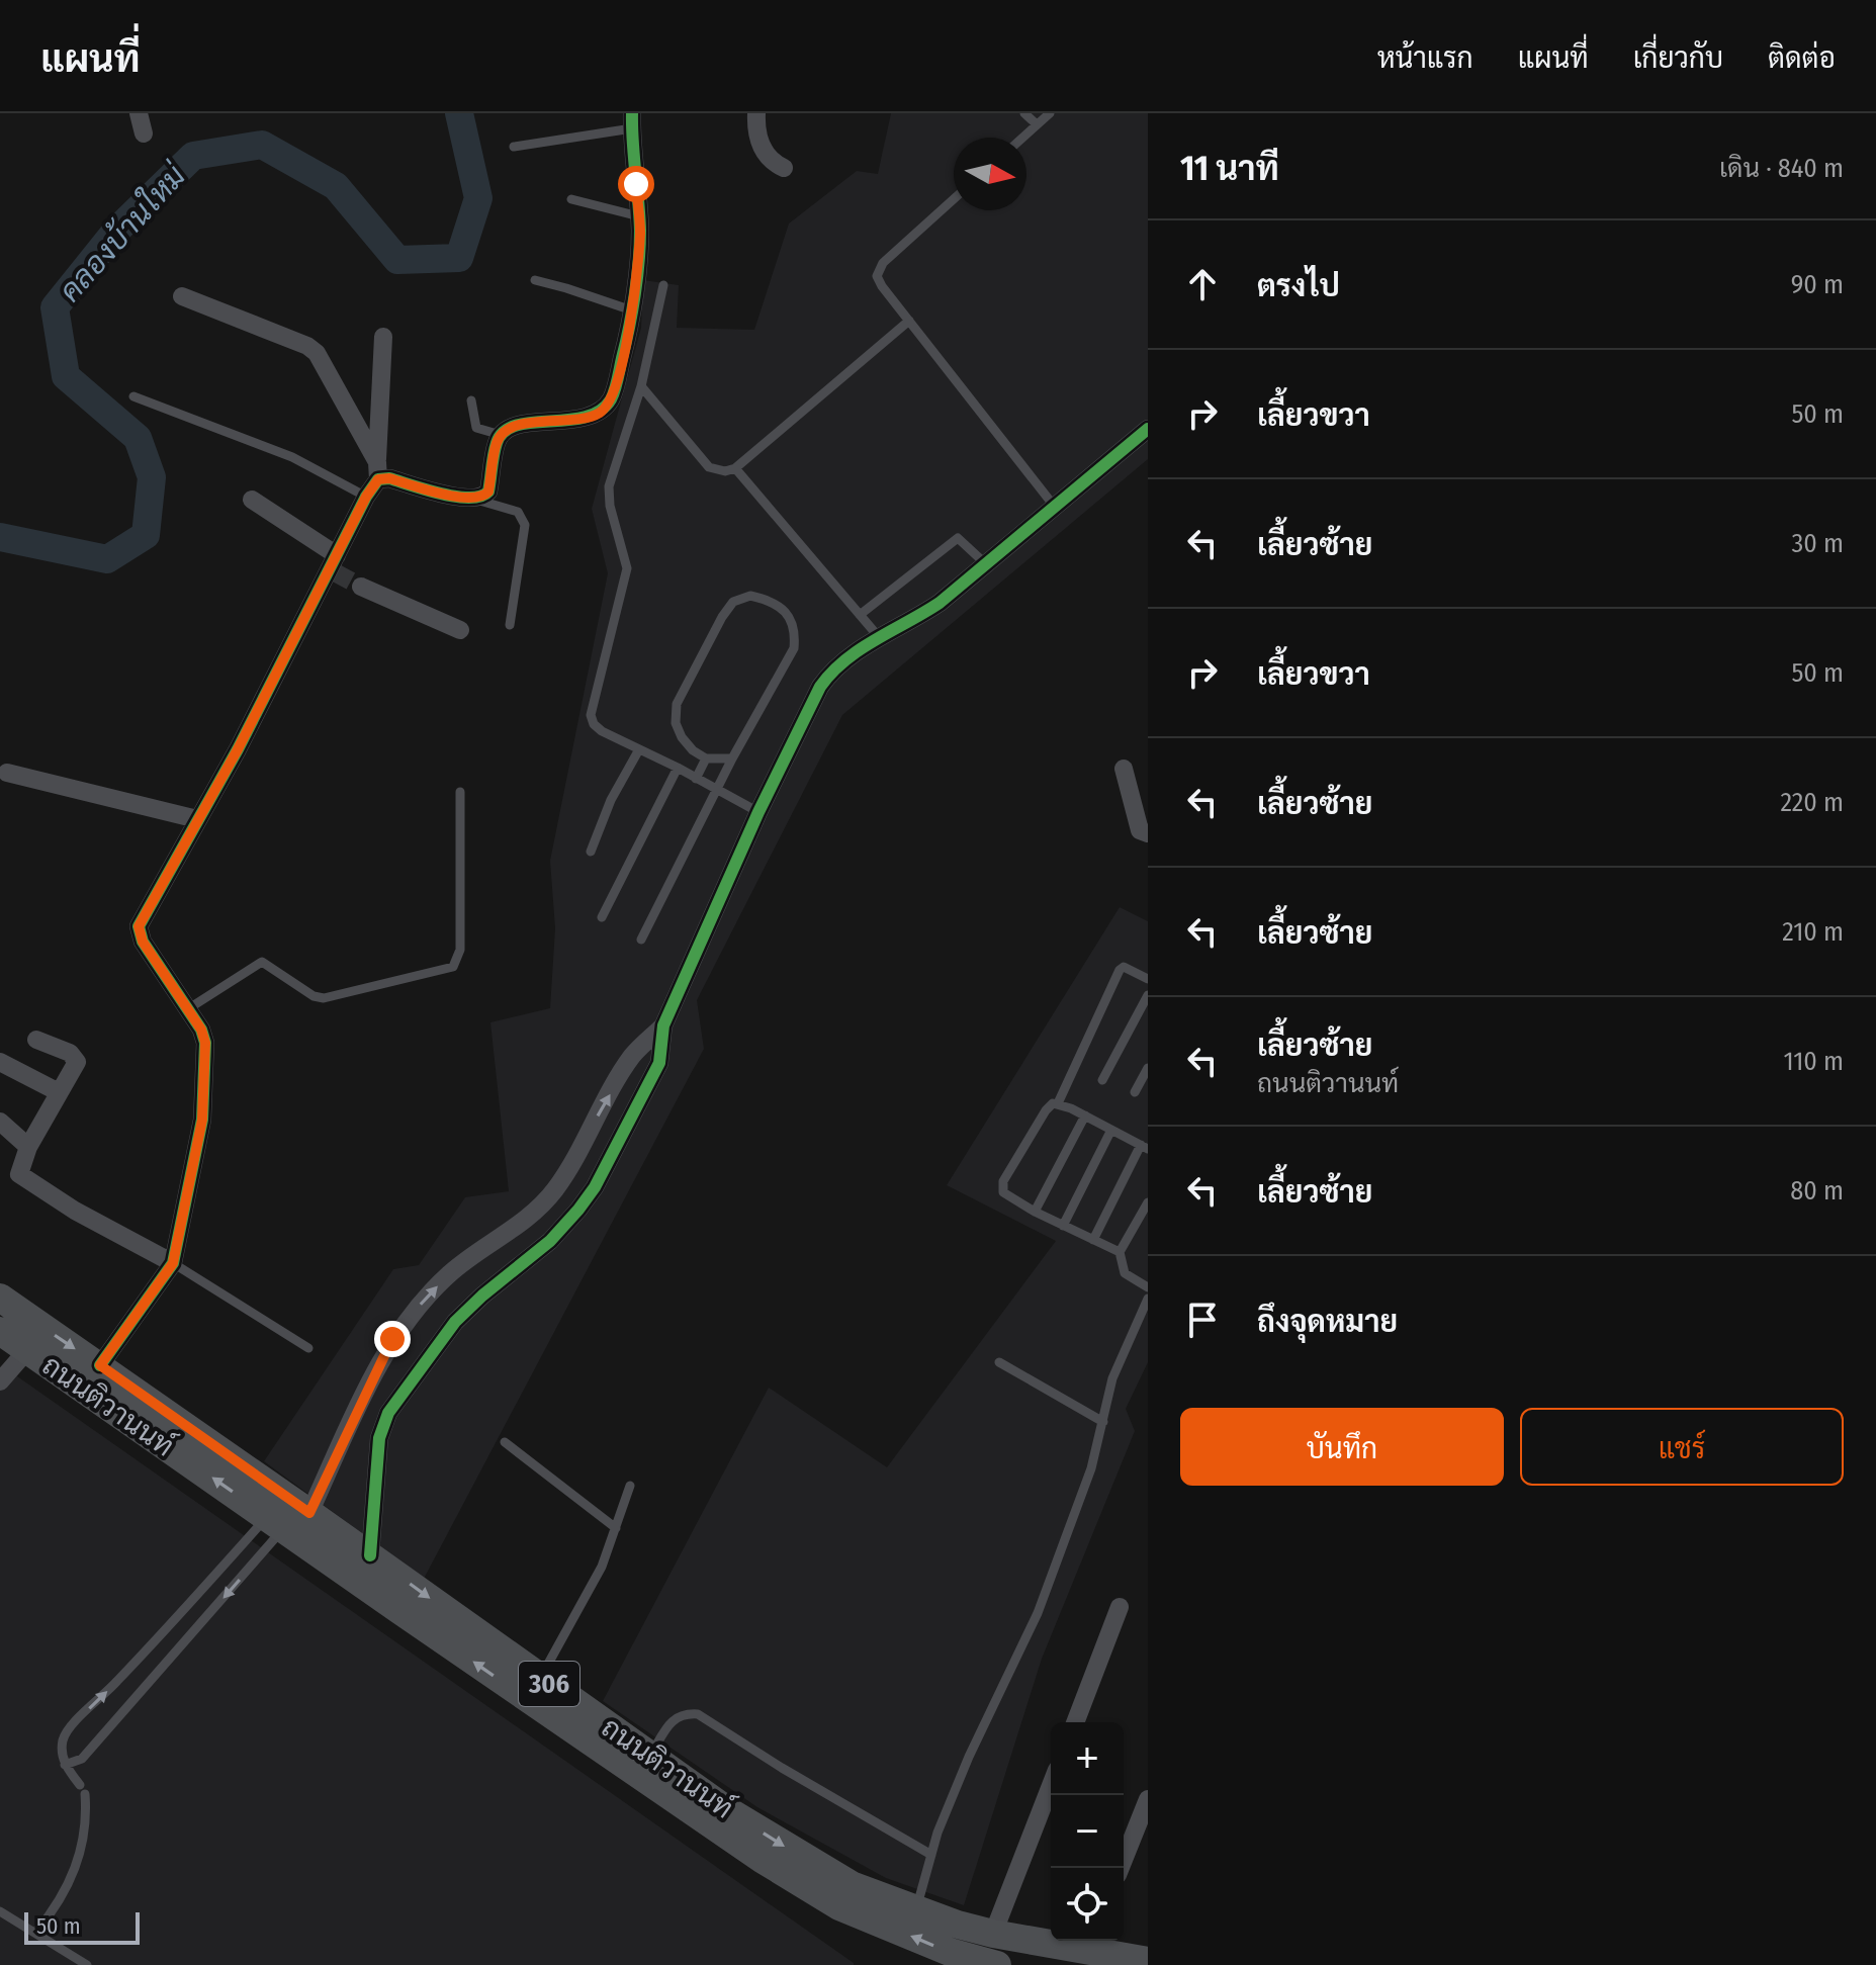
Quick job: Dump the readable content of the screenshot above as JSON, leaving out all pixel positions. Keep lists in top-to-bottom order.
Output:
{
  "streets": {
    "main road": ["ถนนติวานนท์", "306"]
  },
  "water": ["คลองบ้านใหม่"],
  "scale_bar": "50 m",
  "north": "right",
  "page": {
    "header": "แผนที่",
    "nav": [
      "หน้าแรก",
      "แผนที่",
      "เกี่ยวกับ",
      "ติดต่อ"
    ],
    "heading": ["11 นาที", "เดิน · 840 m"],
    "list": [
      ["ตรงไป", "90 m"],
      ["เลี้ยวขวา", "50 m"],
      ["เลี้ยวซ้าย", "30 m"],
      ["เลี้ยวขวา", "50 m"],
      ["เลี้ยวซ้าย", "220 m"],
      ["เลี้ยวซ้าย", "210 m"],
      ["เลี้ยวซ้าย", "ถนนติวานนท์", "110 m"],
      ["เลี้ยวซ้าย", "80 m"],
      "ถึงจุดหมาย"
    ],
    "buttons": ["บันทึก", "แชร์"],
    "map_buttons": ["+", "−"],
    "scale": "50 m"
  }
}
